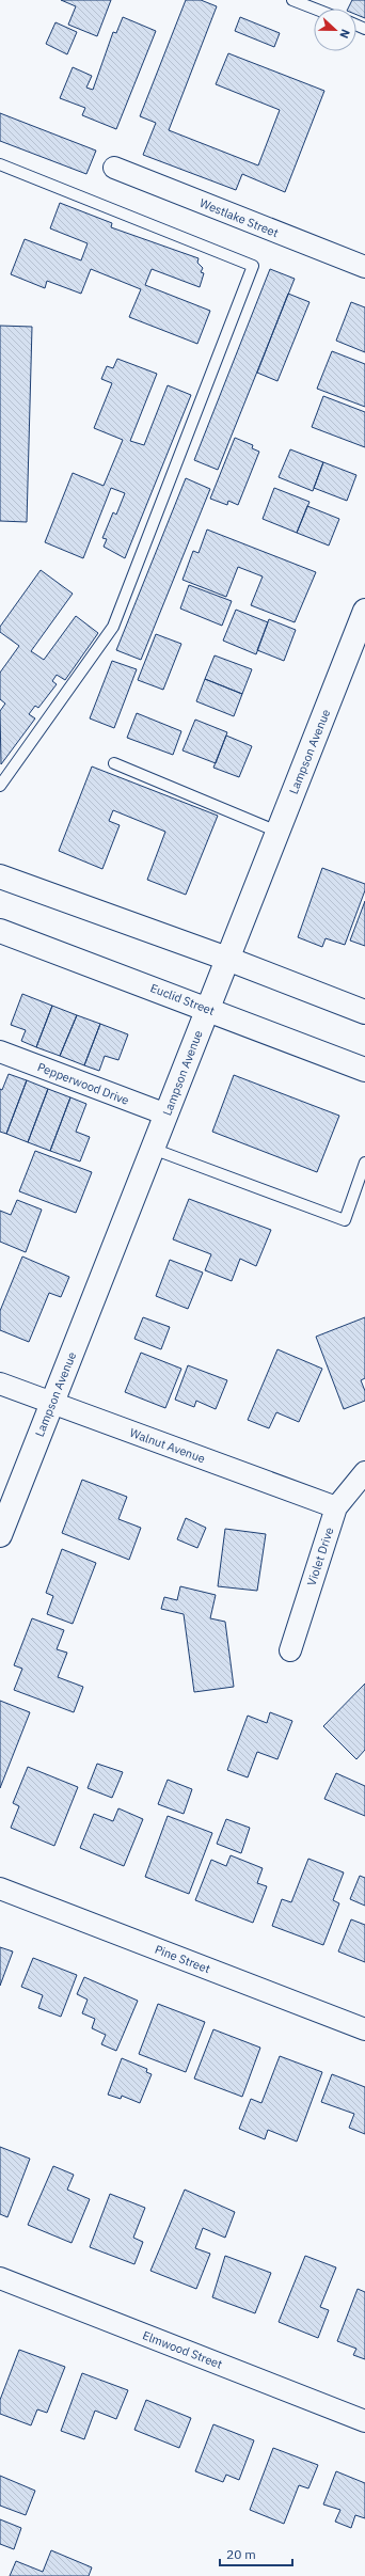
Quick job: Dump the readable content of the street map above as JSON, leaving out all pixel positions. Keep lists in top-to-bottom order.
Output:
{
  "streets": {
    "street": [
      "Westlake Street",
      "Lampson Avenue",
      "Euclid Street",
      "Pepperwood Drive",
      "Walnut Avenue",
      "Violet Drive",
      "Pine Street",
      "Elmwood Street"
    ]
  },
  "crossings": [
    ["Lampson Avenue", "Euclid Street"],
    ["Lampson Avenue", "Pepperwood Drive"],
    ["Lampson Avenue", "Walnut Avenue"],
    ["Walnut Avenue", "Violet Drive"]
  ],
  "scale_bar": "20 m",
  "north": "right"
}
